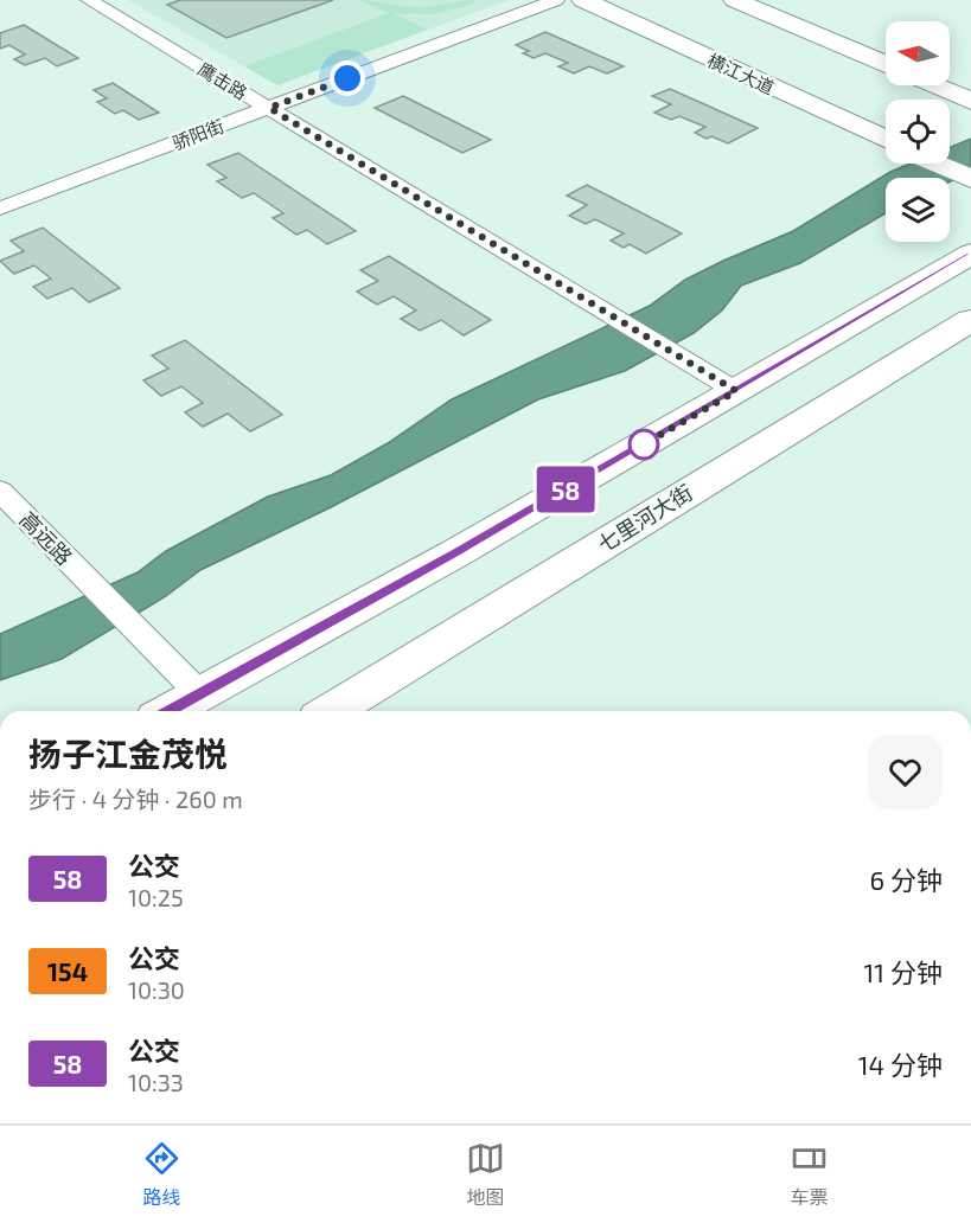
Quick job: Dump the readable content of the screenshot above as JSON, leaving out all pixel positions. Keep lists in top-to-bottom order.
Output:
{
  "streets": {
    "main road": ["横江大道", "七里河大街"],
    "street": ["鹰击路", "骄阳街", "高远路"]
  },
  "crossings": [
    ["鹰击路", "骄阳街"]
  ],
  "lines": ["bus line 58"],
  "north": "left",
  "page": {
    "on_map": "58",
    "heading": ["扬子江金茂悦", "步行 · 4 分钟 · 260 m"],
    "list": [
      {
        "mark": "58",
        "name": "公交",
        "note": "10:25",
        "value": "6 分钟"
      },
      {
        "mark": "154",
        "name": "公交",
        "note": "10:30",
        "value": "11 分钟"
      },
      {
        "mark": "58",
        "name": "公交",
        "note": "10:33",
        "value": "14 分钟"
      }
    ],
    "tabs": ["路线", "地图", "车票"]
  }
}
